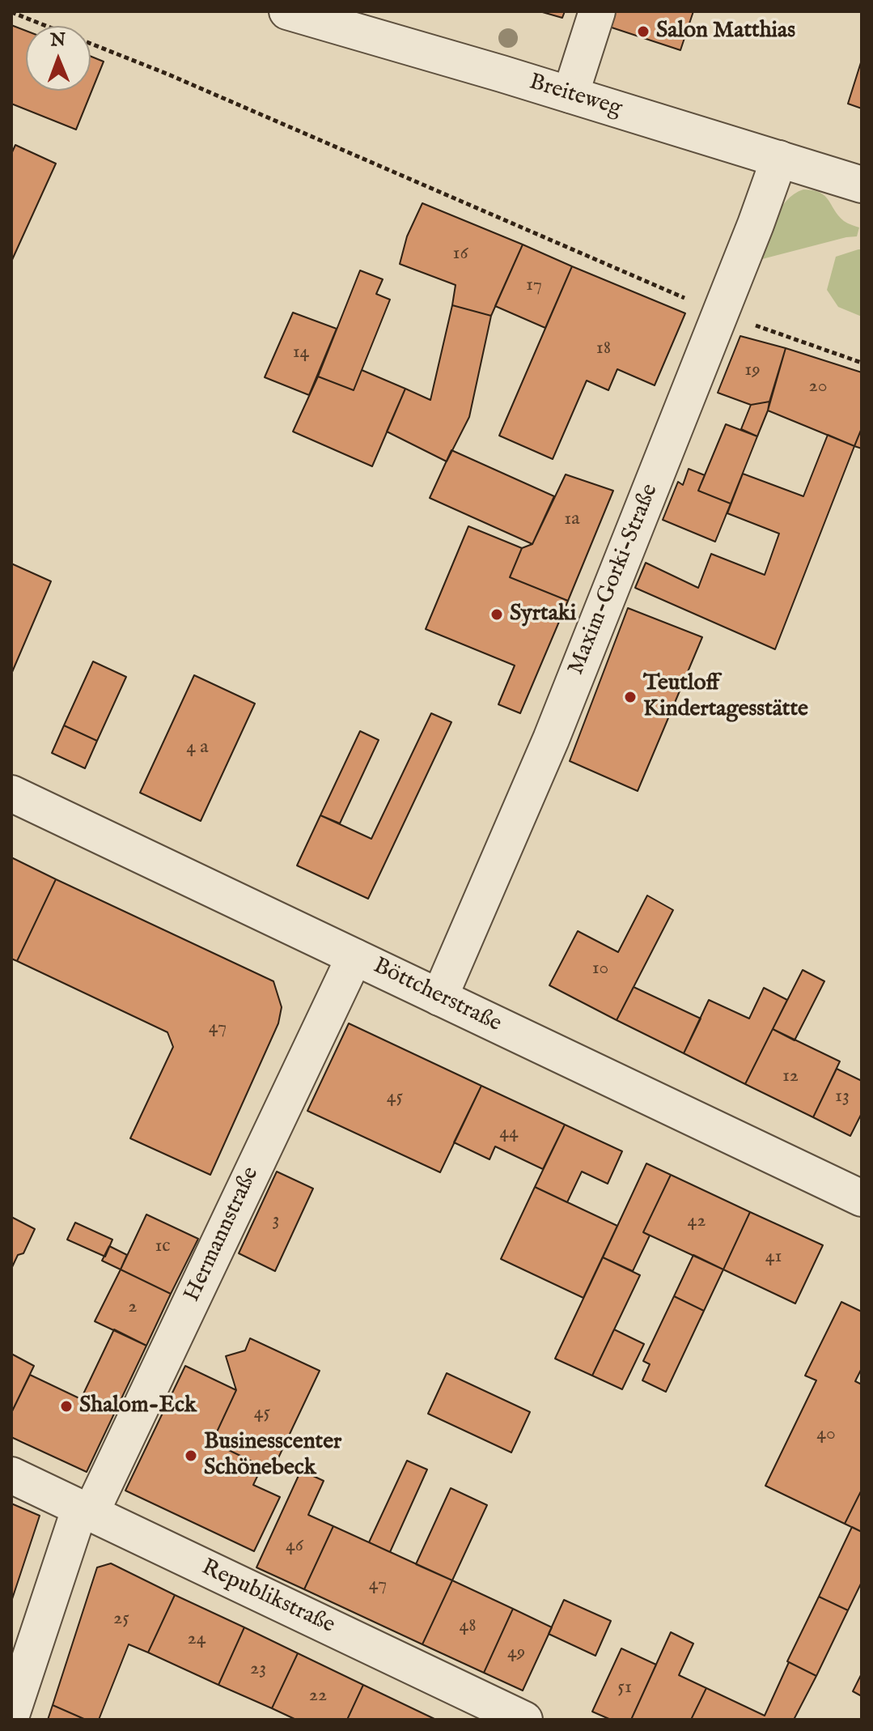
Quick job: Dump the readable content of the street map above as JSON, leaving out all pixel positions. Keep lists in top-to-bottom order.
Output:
{
  "streets": {
    "street": [
      "Breiteweg",
      "Maxim-Gorki-Straße",
      "Böttcherstraße",
      "Hermannstraße",
      "Republikstraße"
    ]
  },
  "crossings": [
    ["Breiteweg", "Maxim-Gorki-Straße"],
    ["Maxim-Gorki-Straße", "Böttcherstraße"],
    ["Böttcherstraße", "Hermannstraße"],
    ["Hermannstraße", "Republikstraße"]
  ],
  "places": [
    "Salon Matthias",
    "Syrtaki",
    "Teutloff Kindertagesstätte",
    "Shalom-Eck",
    "Businesscenter Schönebeck"
  ],
  "house_numbers": [
    "16",
    "17",
    "18",
    "14",
    "19",
    "20",
    "1a",
    "4 a",
    "10",
    "47",
    "12",
    "13",
    "45",
    "44",
    "3",
    "42",
    "1c",
    "41",
    "2",
    "45",
    "40",
    "46",
    "47",
    "25",
    "48",
    "24",
    "49",
    "23",
    "51",
    "22"
  ],
  "north": "top"
}
